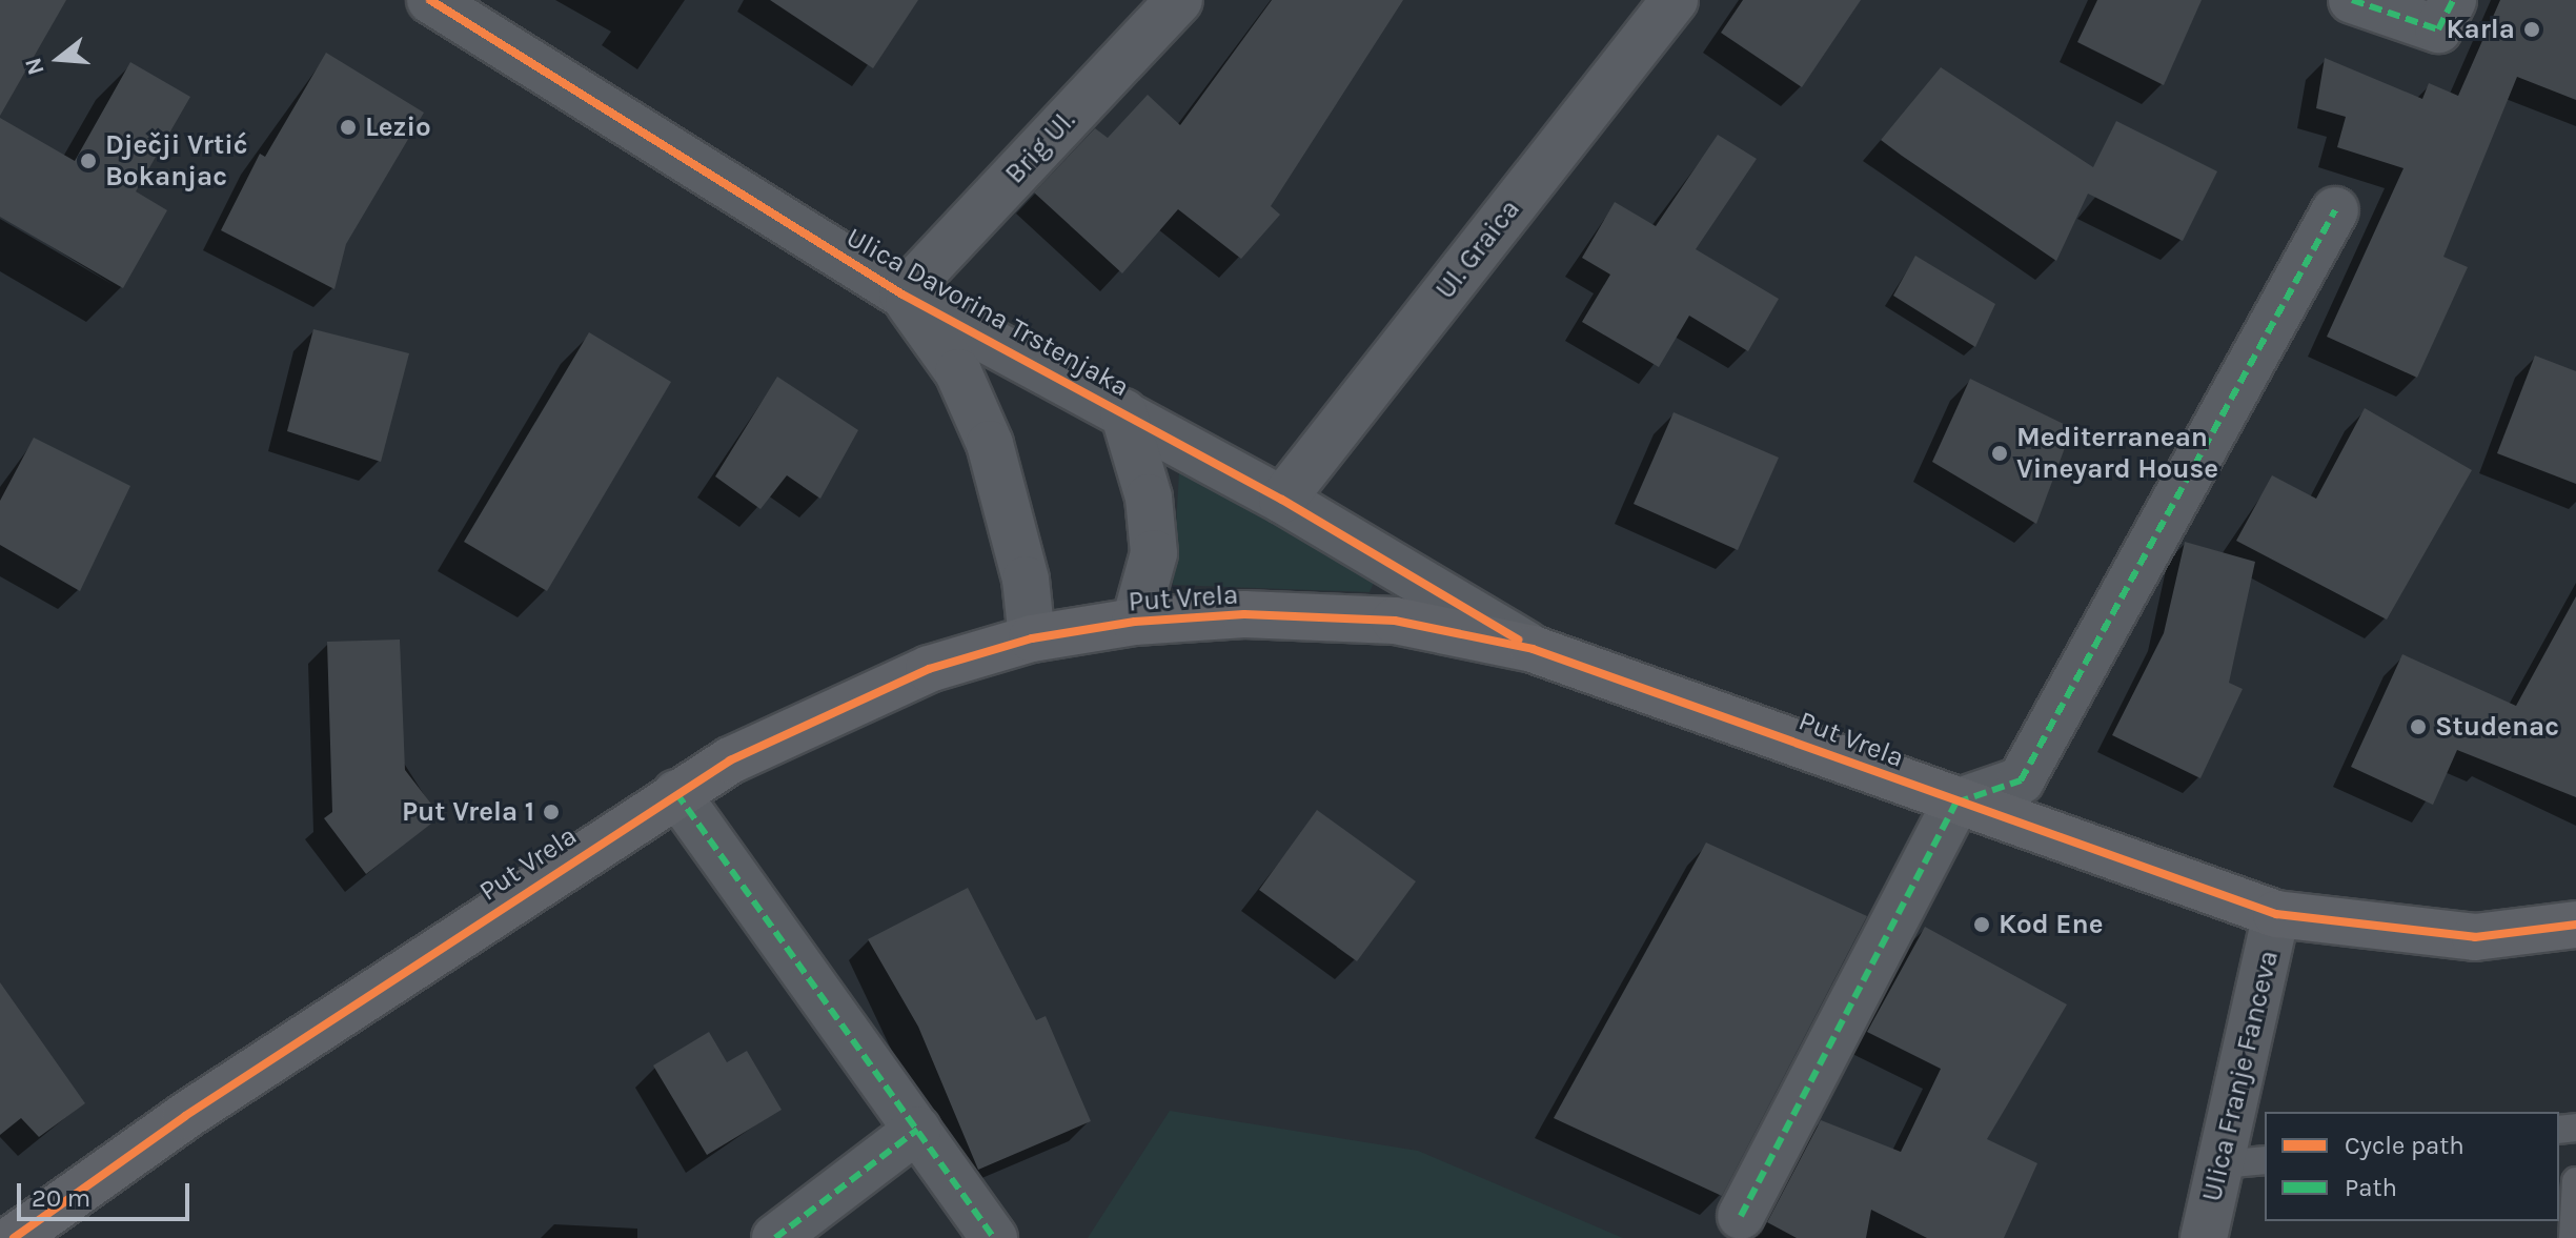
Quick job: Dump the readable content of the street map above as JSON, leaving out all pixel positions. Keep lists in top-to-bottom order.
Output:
{
  "streets": {
    "main road": ["Put Vrela"],
    "street": [
      "Brig Ul.",
      "Ul. Graica",
      "Ulica Davorina Trstenjaka",
      "Ulica Franje Fanceva"
    ]
  },
  "crossings": [
    ["Brig Ul.", "Ulica Davorina Trstenjaka"],
    ["Ul. Graica", "Ulica Davorina Trstenjaka"],
    ["Ulica Davorina Trstenjaka", "Put Vrela"],
    ["Put Vrela", "Ulica Franje Fanceva"]
  ],
  "places": [
    "Karla",
    "Lezio",
    "Dječji Vrtić Bokanjac",
    "Mediterranean Vineyard House",
    "Studenac",
    "Put Vrela 1",
    "Kod Ene"
  ],
  "legend": ["Cycle path", "Path"],
  "scale_bar": "20 m",
  "north": "left"
}
